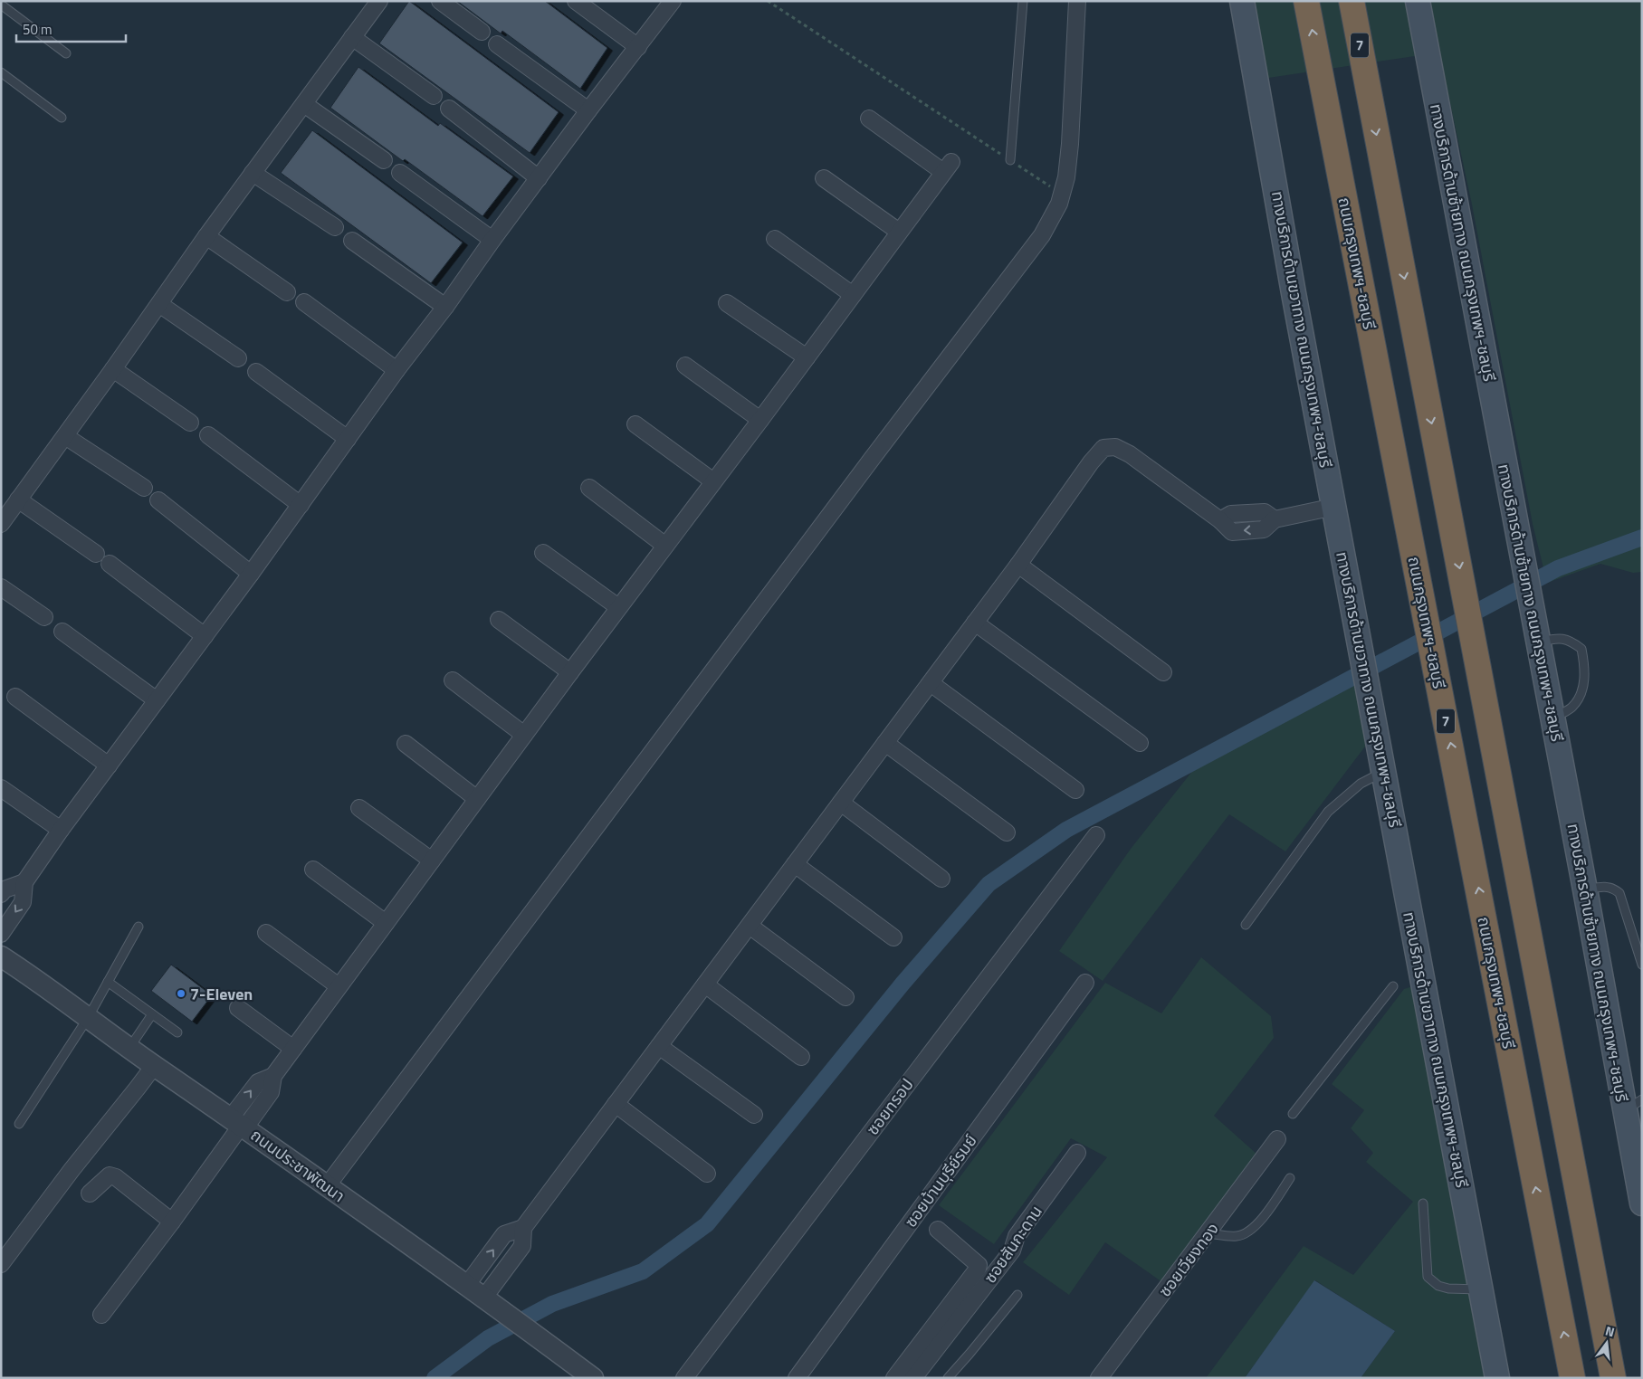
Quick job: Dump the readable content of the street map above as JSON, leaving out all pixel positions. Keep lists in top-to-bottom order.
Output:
{
  "streets": {
    "highway": ["7", "ถนนกรุงเทพฯ-ชลบุรี"],
    "main road": ["ทางบริการด้านซ้ายทาง ถนนกรุงเทพฯ-ชลบุรี", "ทางบริการด้านขวาทาง ถนนกรุงเทพฯ-ชลบุรี"],
    "street": [
      "ซอยทรอป",
      "ถนนประชาพัฒนา",
      "ซอยบ้านบุรีย์รมย์",
      "ซอยสันกะดาน",
      "ซอยเวียงทอง"
    ]
  },
  "places": ["7-Eleven"],
  "scale_bar": "50 m",
  "north": "top"
}
